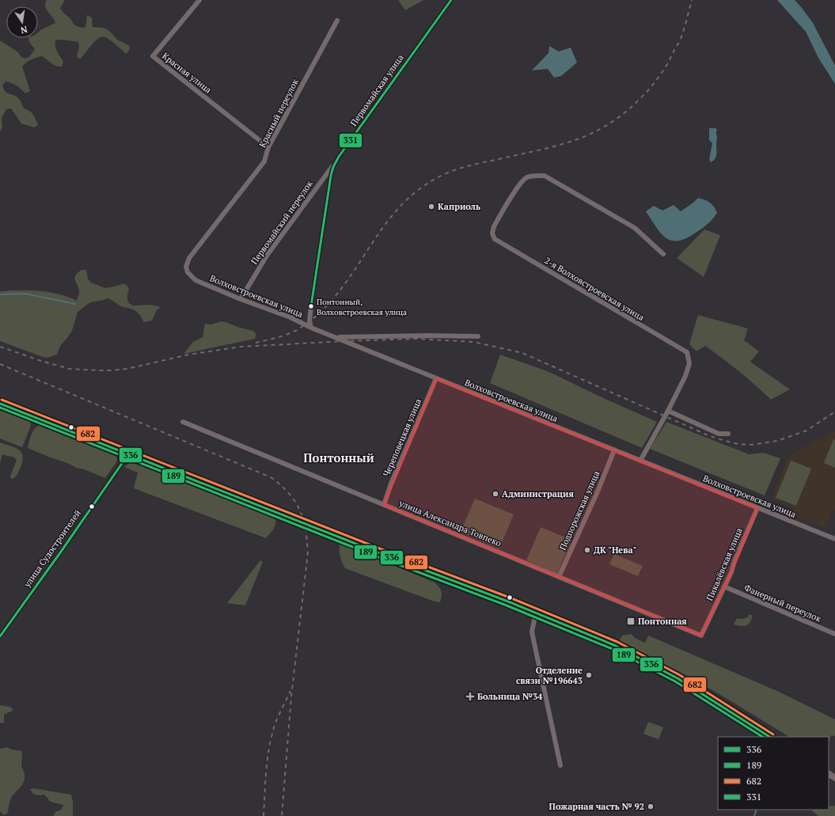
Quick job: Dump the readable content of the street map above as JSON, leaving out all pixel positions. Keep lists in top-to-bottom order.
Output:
{
  "streets": {
    "street": [
      "Красная улица",
      "Первомайская улица",
      "Красный переулок",
      "Первомайский переулок",
      "2-я Волховстроевская улица",
      "Волховстроевская улица",
      "Череповецкая улица",
      "Подпорожская улица",
      "улица Александра Товпеко",
      "улица Судостроителей",
      "Пикалёвская улица",
      "Фанерный переулок"
    ]
  },
  "crossings": [
    ["Красная улица", "Красный переулок"],
    ["Первомайская улица", "Первомайский переулок"],
    ["Первомайская улица", "Волховстроевская улица"],
    ["Красный переулок", "Волховстроевская улица"],
    ["Первомайский переулок", "Волховстроевская улица"],
    ["Волховстроевская улица", "Череповецкая улица"],
    ["Волховстроевская улица", "Подпорожская улица"],
    ["Волховстроевская улица", "Пикалёвская улица"],
    ["Череповецкая улица", "улица Александра Товпеко"],
    ["Подпорожская улица", "улица Александра Товпеко"],
    ["улица Александра Товпеко", "Пикалёвская улица"],
    ["Пикалёвская улица", "Фанерный переулок"]
  ],
  "districts": ["Понтонный"],
  "places": {
    "other": [
      "Каприоль",
      "Понтонный, Волховстроевская улица",
      "Администрация",
      "ДК \"Нева\"",
      "Отделение связи №196643",
      "Пожарная часть № 92"
    ],
    "transit": ["Понтонная"],
    "health": ["Больница №34"]
  },
  "lines": [
    "transit line 331",
    "transit line 682",
    "transit line 336",
    "transit line 189"
  ],
  "legend": [
    "336",
    "189",
    "682",
    "331"
  ],
  "north": "bottom"
}
